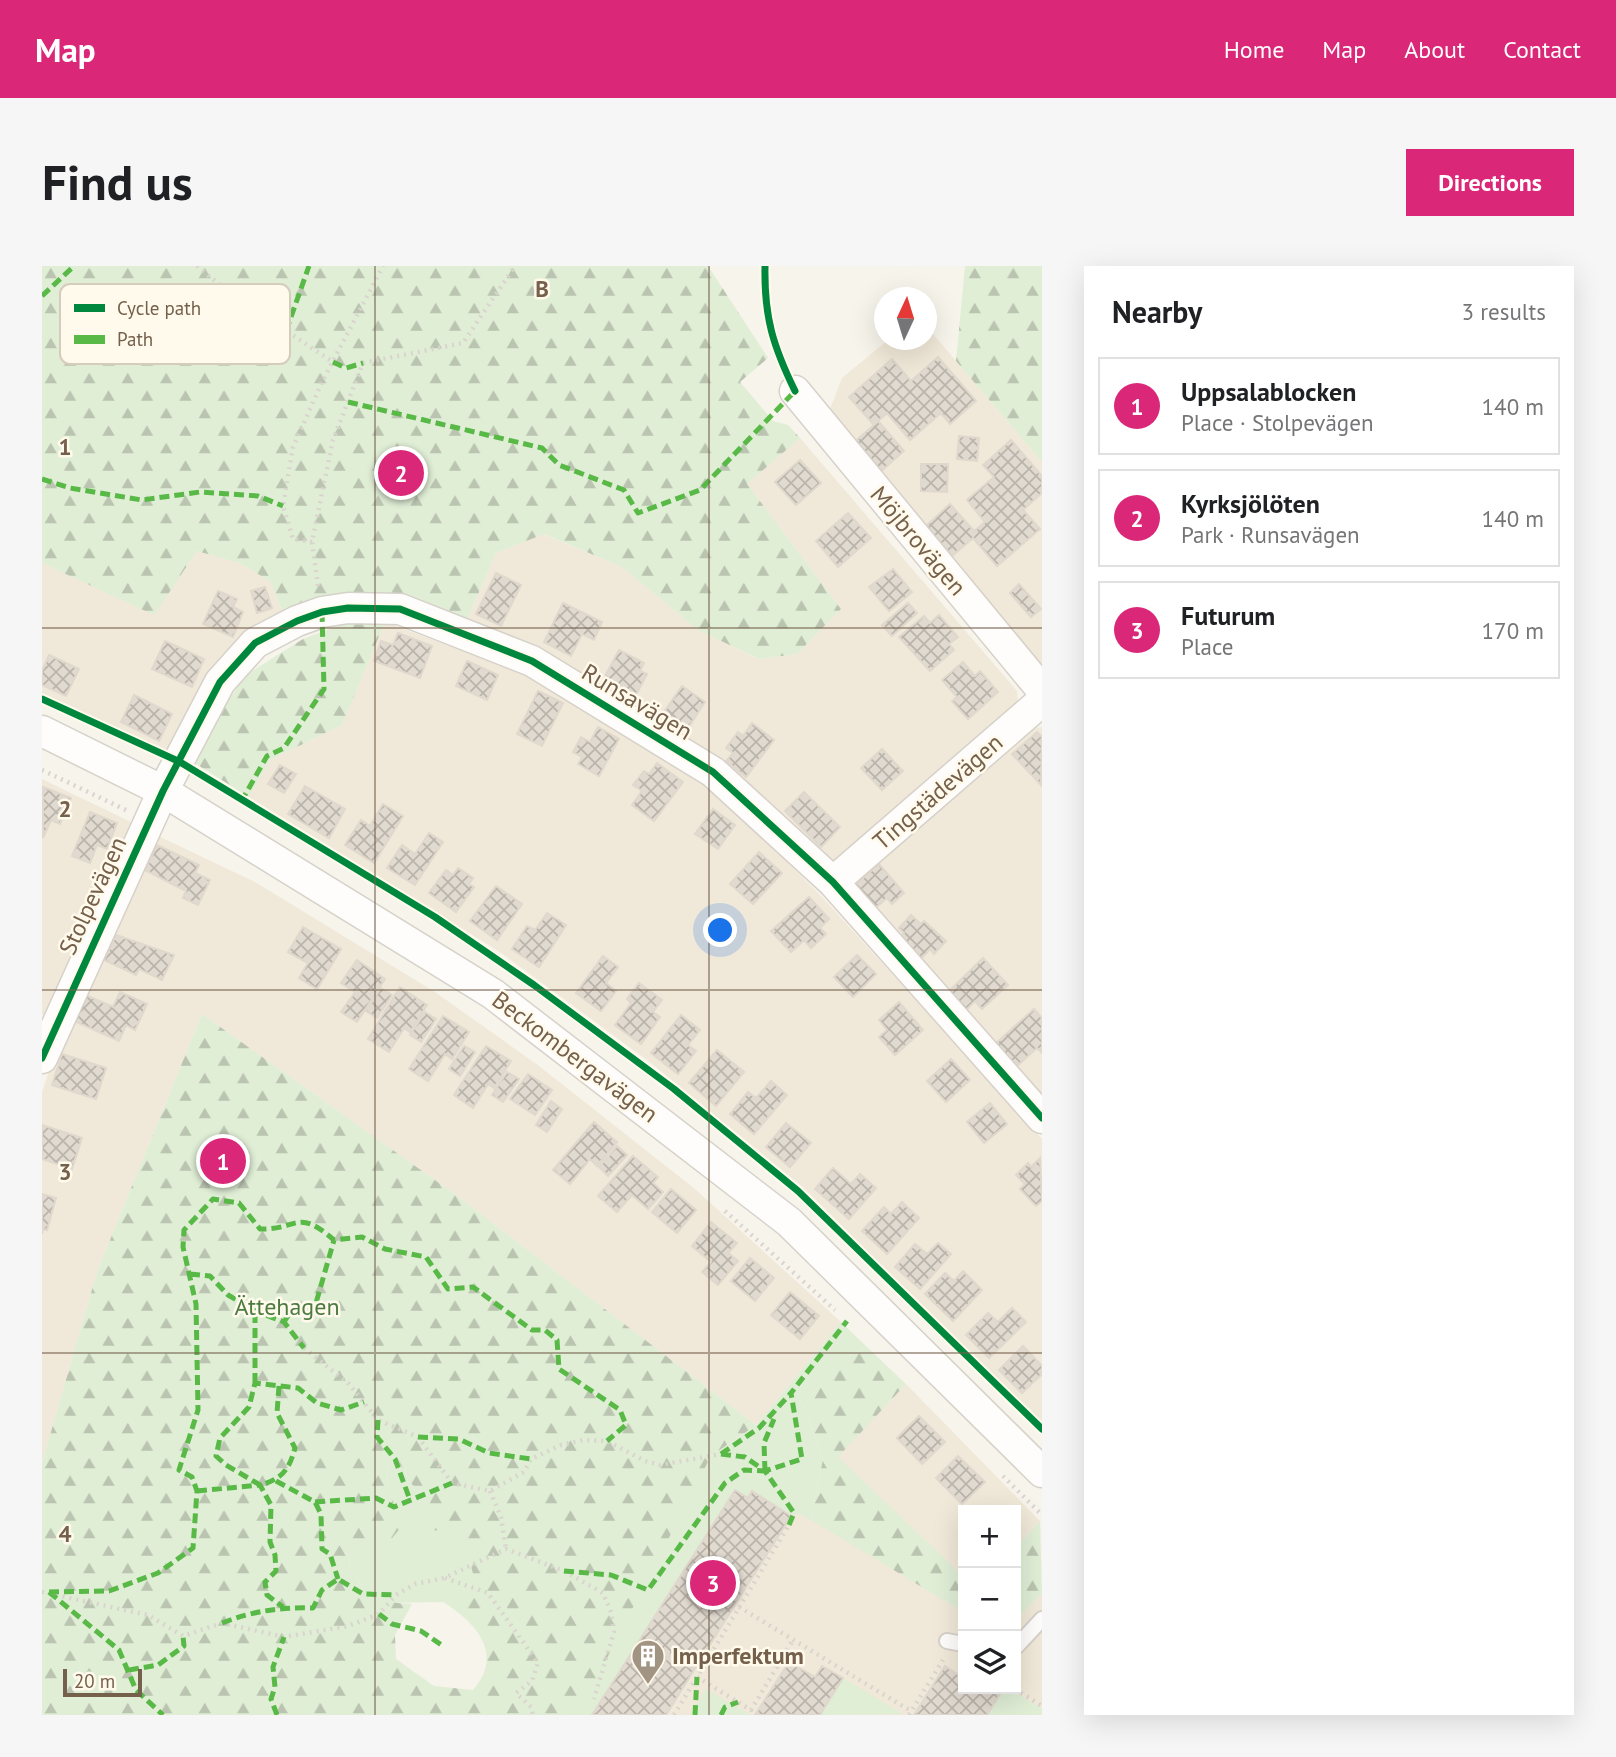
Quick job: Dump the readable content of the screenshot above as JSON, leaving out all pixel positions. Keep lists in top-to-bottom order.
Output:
{
  "streets": {
    "street": [
      "Möjbrovägen",
      "Runsavägen",
      "Tingstädevägen",
      "Stolpevägen",
      "Beckombergavägen"
    ]
  },
  "crossings": [
    ["Runsavägen", "Tingstädevägen"],
    ["Runsavägen", "Stolpevägen"],
    ["Runsavägen", "Beckombergavägen"],
    ["Stolpevägen", "Beckombergavägen"]
  ],
  "parks": ["Ättehagen"],
  "places": {
    "building": ["Imperfektum"]
  },
  "legend": ["Cycle path", "Path"],
  "scale_bar": "20 m",
  "north": "top",
  "page": {
    "header": "Map",
    "nav": [
      "Home",
      "Map",
      "About",
      "Contact"
    ],
    "buttons": "Directions",
    "title": "Find us",
    "heading": ["Nearby", "3 results"],
    "list": [
      {
        "mark": "1",
        "name": "Uppsalablocken",
        "note": "Place · Stolpevägen",
        "value": "140 m"
      },
      {
        "mark": "2",
        "name": "Kyrksjölöten",
        "note": "Park · Runsavägen",
        "value": "140 m"
      },
      {
        "mark": "3",
        "name": "Futurum",
        "note": "Place",
        "value": "170 m"
      }
    ],
    "pins": ["2", "1", "3"],
    "map_buttons": ["+", "−"],
    "scale": "20 m"
  },
  "grid": {
    "columns": ["B"],
    "rows": [
      "1",
      "2",
      "3",
      "4"
    ]
  }
}
